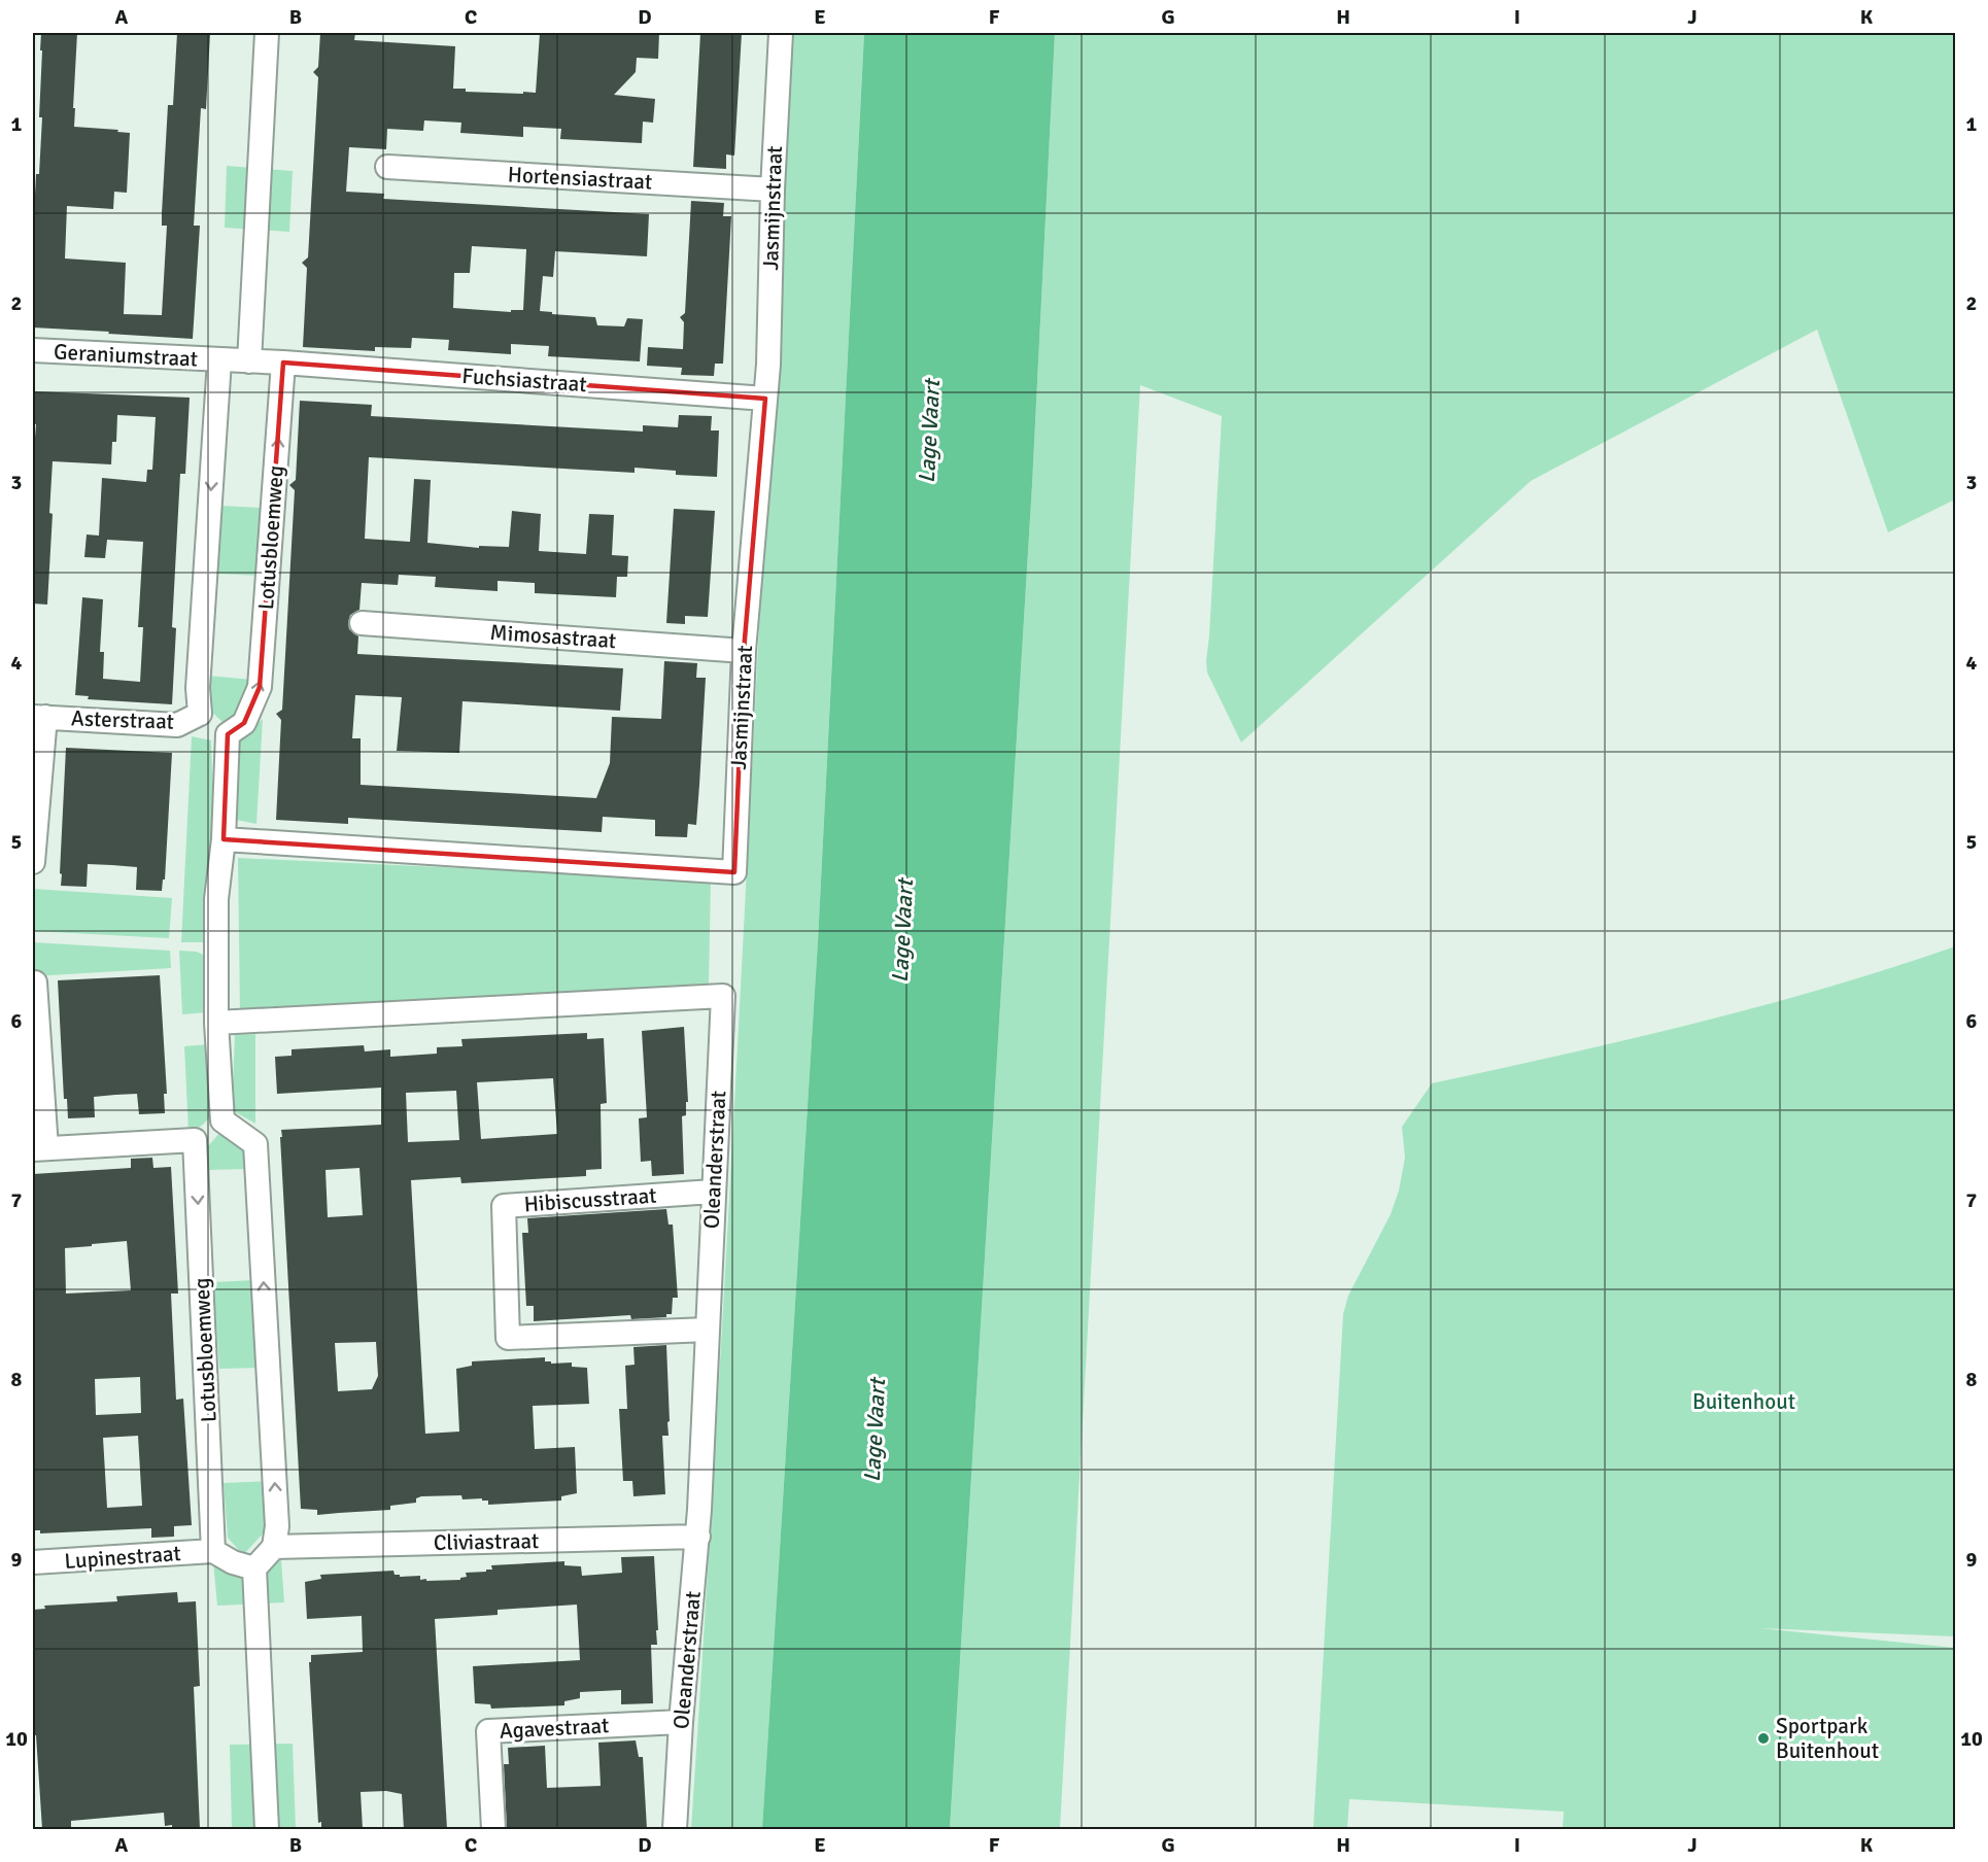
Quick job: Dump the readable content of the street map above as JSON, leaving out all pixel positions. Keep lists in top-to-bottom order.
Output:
{
  "streets": {
    "street": [
      "Hortensiastraat",
      "Jasmijnstraat",
      "Geraniumstraat",
      "Fuchsiastraat",
      "Lotusbloemweg",
      "Mimosastraat",
      "Asterstraat",
      "Oleanderstraat",
      "Hibiscusstraat",
      "Cliviastraat",
      "Lupinestraat",
      "Agavestraat"
    ]
  },
  "crossings": [
    ["Hortensiastraat", "Jasmijnstraat"],
    ["Jasmijnstraat", "Fuchsiastraat"],
    ["Jasmijnstraat", "Mimosastraat"],
    ["Fuchsiastraat", "Lotusbloemweg"],
    ["Lotusbloemweg", "Lupinestraat"],
    ["Oleanderstraat", "Hibiscusstraat"],
    ["Oleanderstraat", "Cliviastraat"],
    ["Oleanderstraat", "Agavestraat"]
  ],
  "water": ["Lage Vaart"],
  "parks": ["Buitenhout"],
  "places": ["Sportpark Buitenhout"],
  "grid": {
    "columns": [
      "A",
      "B",
      "C",
      "D",
      "E",
      "F",
      "G",
      "H",
      "I",
      "J",
      "K"
    ],
    "rows": [
      "1",
      "2",
      "3",
      "4",
      "5",
      "6",
      "7",
      "8",
      "9",
      "10"
    ]
  }
}
